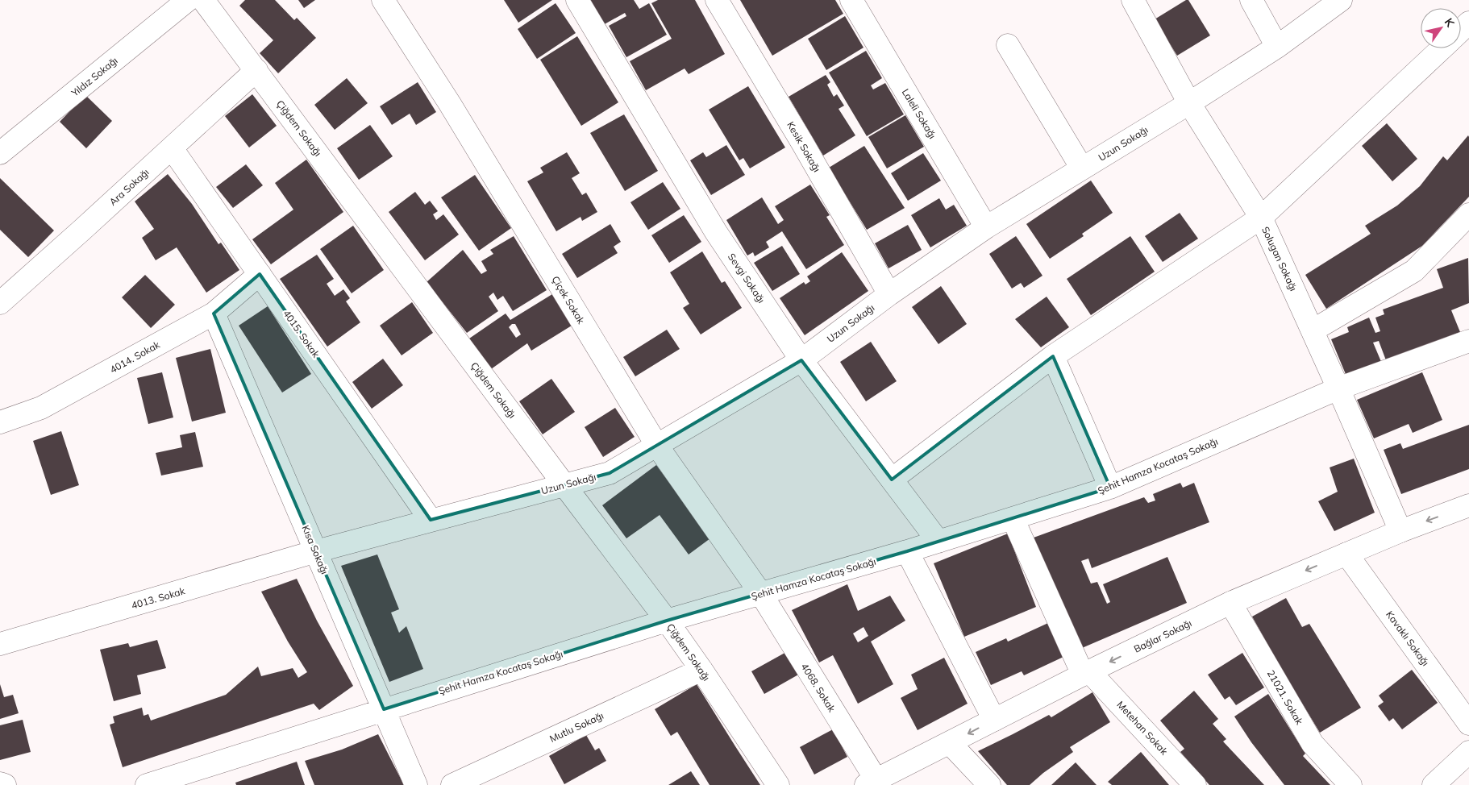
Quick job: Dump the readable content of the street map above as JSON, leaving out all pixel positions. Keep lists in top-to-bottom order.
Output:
{
  "streets": {
    "street": [
      "Yıldız Sokağı",
      "Laleli Sokağı",
      "Çiğdem Sokağı",
      "Uzun Sokağı",
      "Kesik Sokağı",
      "Ara Sokağı",
      "Solugan Sokağı",
      "Sevgi Sokağı",
      "Çiçek Sokak",
      "4015. Sokak",
      "4014. Sokak",
      "Şehit Hamza Kocataş Sokağı",
      "Kısa Sokağı",
      "4013. Sokak",
      "Bağlar Sokağı",
      "Kavaklı Sokağı",
      "4068. Sokak",
      "21021. Sokak",
      "Mutlu Sokağı",
      "Metehan Sokak"
    ]
  },
  "crossings": [
    ["Laleli Sokağı", "Uzun Sokağı"],
    ["Çiğdem Sokağı", "Uzun Sokağı"],
    ["Çiğdem Sokağı", "Ara Sokağı"],
    ["Çiğdem Sokağı", "Şehit Hamza Kocataş Sokağı"],
    ["Çiğdem Sokağı", "Mutlu Sokağı"],
    ["Uzun Sokağı", "Kesik Sokağı"],
    ["Uzun Sokağı", "Solugan Sokağı"],
    ["Uzun Sokağı", "Sevgi Sokağı"],
    ["Uzun Sokağı", "Çiçek Sokak"],
    ["Uzun Sokağı", "4015. Sokak"],
    ["Uzun Sokağı", "Kısa Sokağı"],
    ["Uzun Sokağı", "4013. Sokak"],
    ["Ara Sokağı", "4015. Sokak"],
    ["Solugan Sokağı", "Şehit Hamza Kocataş Sokağı"],
    ["Solugan Sokağı", "Bağlar Sokağı"],
    ["Sevgi Sokağı", "Şehit Hamza Kocataş Sokağı"],
    ["Çiçek Sokak", "Şehit Hamza Kocataş Sokağı"],
    ["Çiçek Sokak", "4068. Sokak"],
    ["4015. Sokak", "4014. Sokak"],
    ["4014. Sokak", "Kısa Sokağı"],
    ["Şehit Hamza Kocataş Sokağı", "Kısa Sokağı"],
    ["Şehit Hamza Kocataş Sokağı", "4068. Sokak"],
    ["Şehit Hamza Kocataş Sokağı", "Metehan Sokak"],
    ["Kısa Sokağı", "4013. Sokak"],
    ["Bağlar Sokağı", "Kavaklı Sokağı"],
    ["Bağlar Sokağı", "4068. Sokak"],
    ["Bağlar Sokağı", "21021. Sokak"],
    ["Bağlar Sokağı", "Metehan Sokak"]
  ],
  "one_way": ["Bağlar Sokağı"],
  "north": "top right"
}
